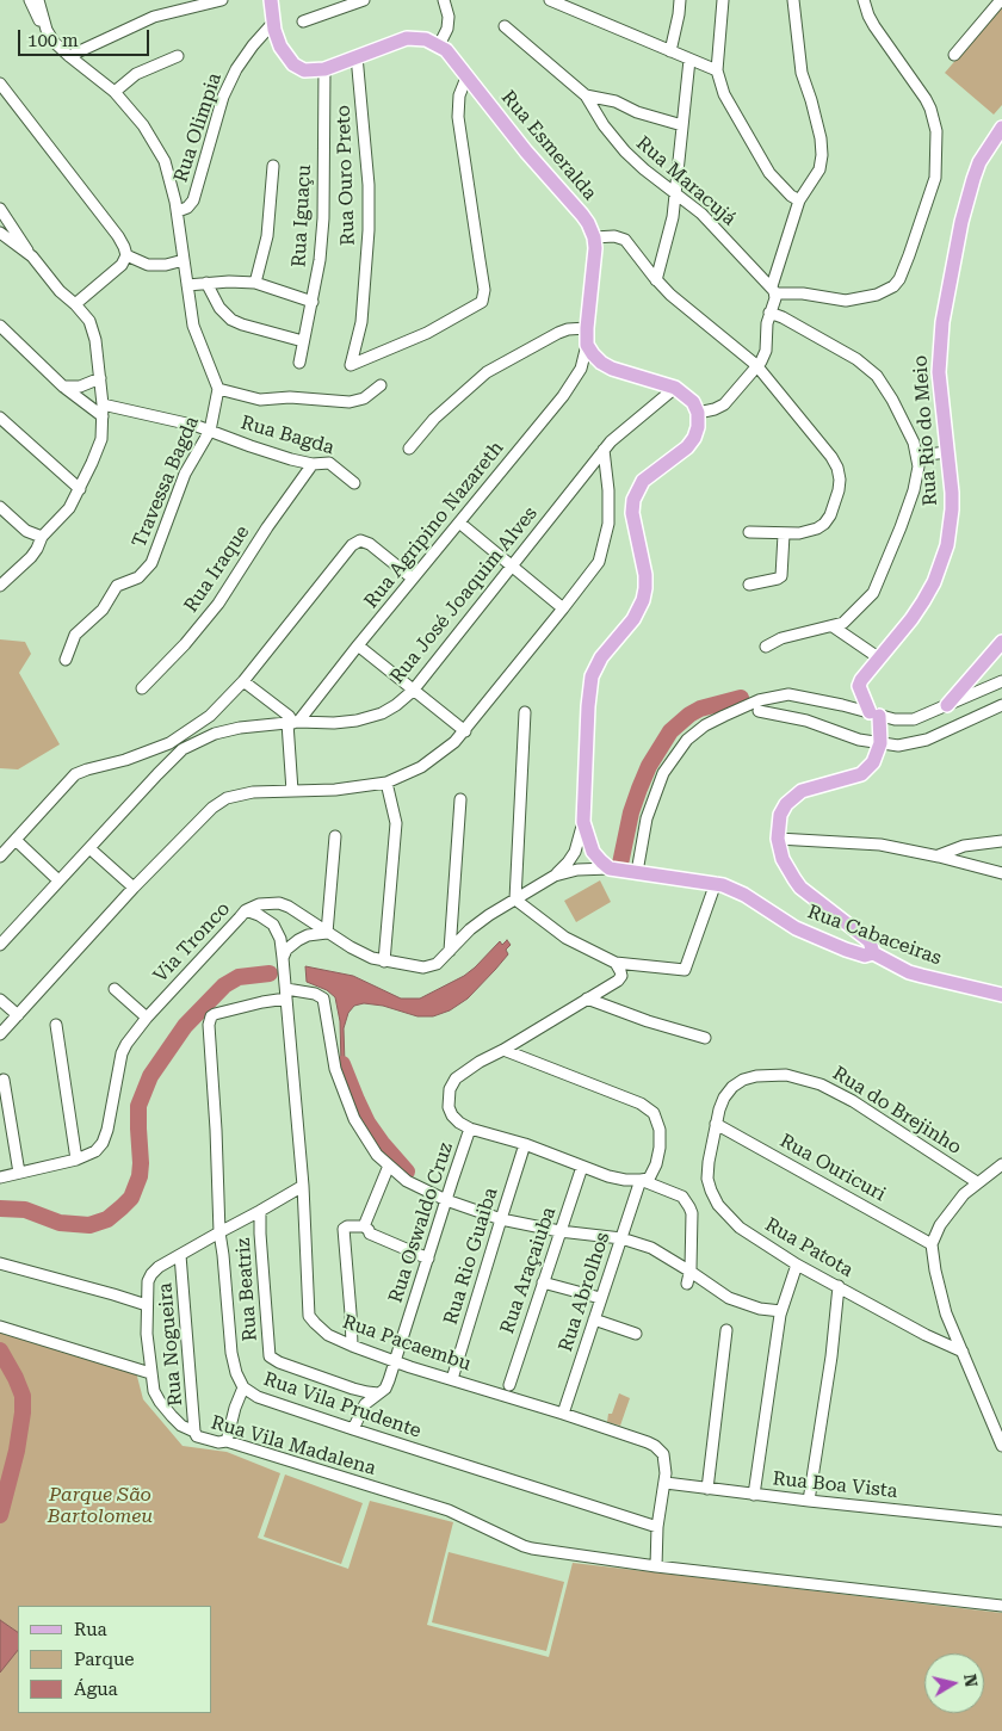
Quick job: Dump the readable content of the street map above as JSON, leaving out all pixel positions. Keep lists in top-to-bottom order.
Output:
{
  "streets": {
    "main road": ["Rua Esmeralda", "Rua Rio do Meio", "Rua Cabaceiras"],
    "street": [
      "Rua Olimpia",
      "Rua Ouro Preto",
      "Rua Maracujá",
      "Rua Iguaçu",
      "Rua Bagda",
      "Travessa Bagda",
      "Rua Agripino Nazareth",
      "Rua Iraque",
      "Rua José Joaquim Alves",
      "Via Tronco",
      "Rua do Brejinho",
      "Rua Ouricuri",
      "Rua Oswaldo Cruz",
      "Rua Patota",
      "Rua Rio Guaiba",
      "Rua Araçaiuba",
      "Rua Beatriz",
      "Rua Abrolhos",
      "Rua Pacaembu",
      "Rua Nogueira",
      "Rua Vila Prudente",
      "Rua Vila Madalena",
      "Rua Boa Vista"
    ]
  },
  "crossings": [
    ["Rua Esmeralda", "Rua Ouro Preto"],
    ["Rua Bagda", "Travessa Bagda"],
    ["Rua Bagda", "Rua Iraque"],
    ["Rua Agripino Nazareth", "Rua José Joaquim Alves"],
    ["Rua Cabaceiras", "Via Tronco"],
    ["Via Tronco", "Rua Pacaembu"],
    ["Rua do Brejinho", "Rua Ouricuri"],
    ["Rua do Brejinho", "Rua Patota"],
    ["Rua Ouricuri", "Rua Patota"],
    ["Rua Oswaldo Cruz", "Rua Pacaembu"],
    ["Rua Rio Guaiba", "Rua Pacaembu"],
    ["Rua Beatriz", "Rua Vila Madalena"],
    ["Rua Abrolhos", "Rua Pacaembu"],
    ["Rua Pacaembu", "Rua Vila Prudente"],
    ["Rua Pacaembu", "Rua Vila Madalena"],
    ["Rua Pacaembu", "Rua Boa Vista"],
    ["Rua Nogueira", "Rua Vila Madalena"],
    ["Rua Vila Prudente", "Rua Vila Madalena"]
  ],
  "parks": ["Parque São Bartolomeu"],
  "legend": ["Rua", "Parque", "Água"],
  "scale_bar": "100 m",
  "north": "right"
}
